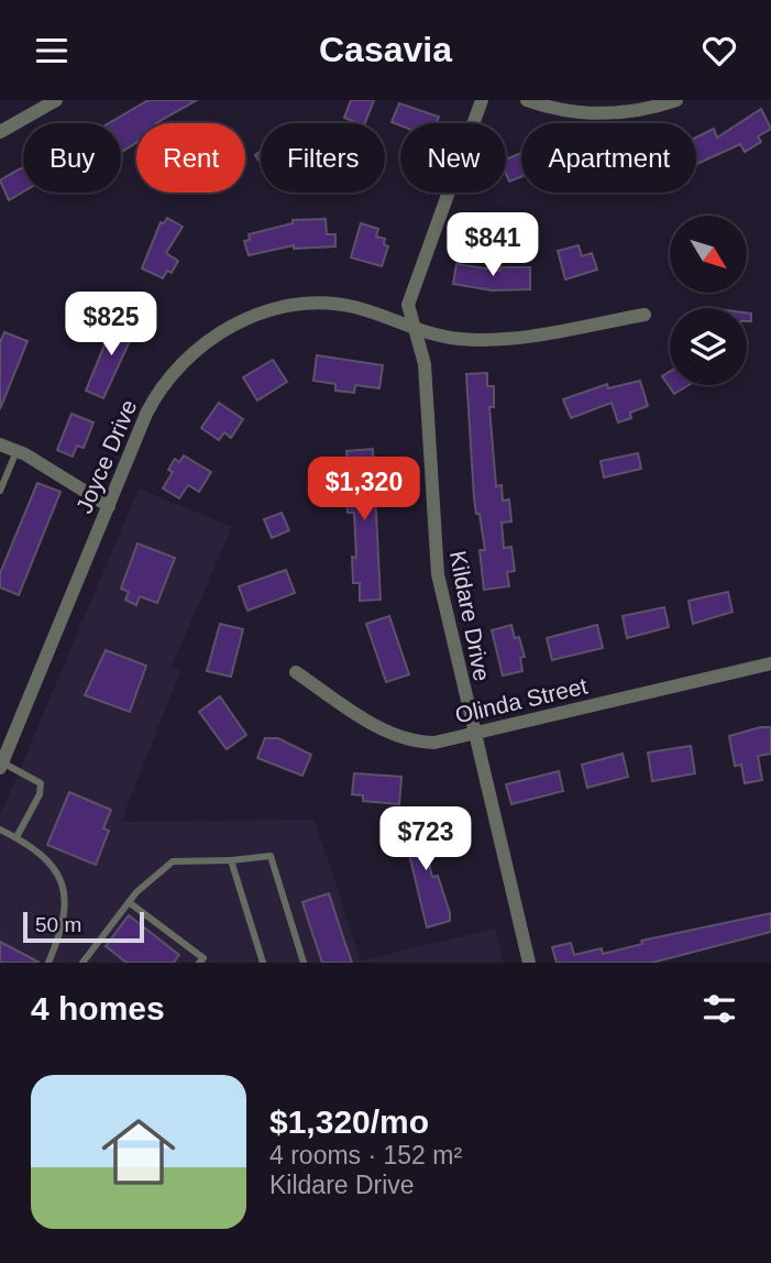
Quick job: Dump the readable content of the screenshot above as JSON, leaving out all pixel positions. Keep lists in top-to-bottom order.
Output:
{
  "streets": {
    "street": ["Joyce Drive", "Kildare Drive", "Olinda Street"]
  },
  "crossings": [
    ["Joyce Drive", "Kildare Drive"],
    ["Kildare Drive", "Olinda Street"]
  ],
  "scale_bar": "50 m",
  "north": "bottom right",
  "page": {
    "header": "Casavia",
    "chip": [
      "Buy",
      "Rent",
      "Filters",
      "New",
      "Apartment"
    ],
    "price": [
      "$841",
      "$825",
      "$1,320",
      "$723"
    ],
    "scale": "50 m",
    "heading": "4 homes",
    "list": [
      {
        "name": "$1,320/mo",
        "note": "4 rooms · 152 m² · Kildare Drive"
      }
    ]
  }
}
